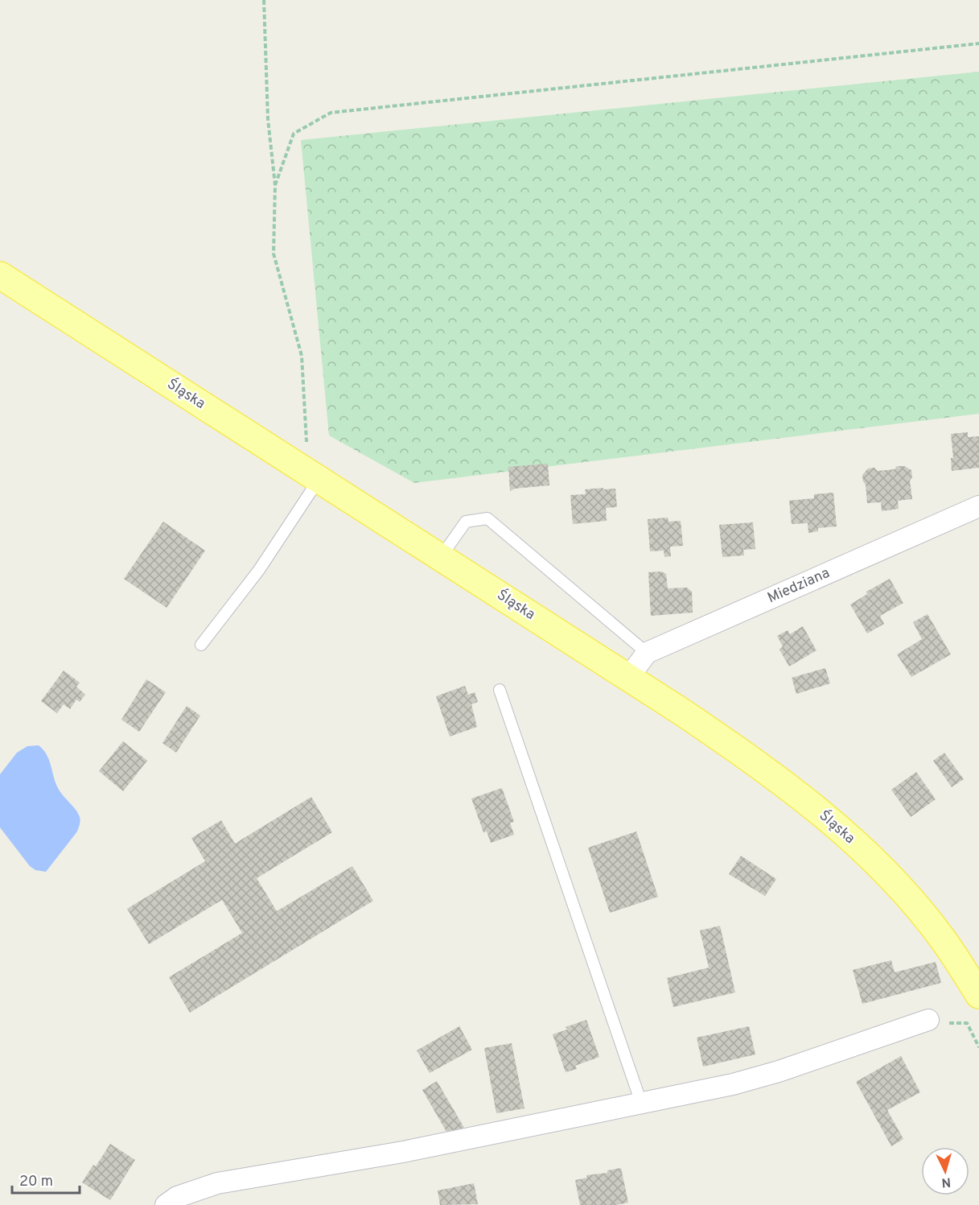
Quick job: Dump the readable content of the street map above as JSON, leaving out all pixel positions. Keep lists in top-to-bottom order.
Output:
{
  "streets": {
    "main road": ["Śląska"],
    "street": ["Miedziana"]
  },
  "scale_bar": "20 m",
  "north": "bottom"
}
